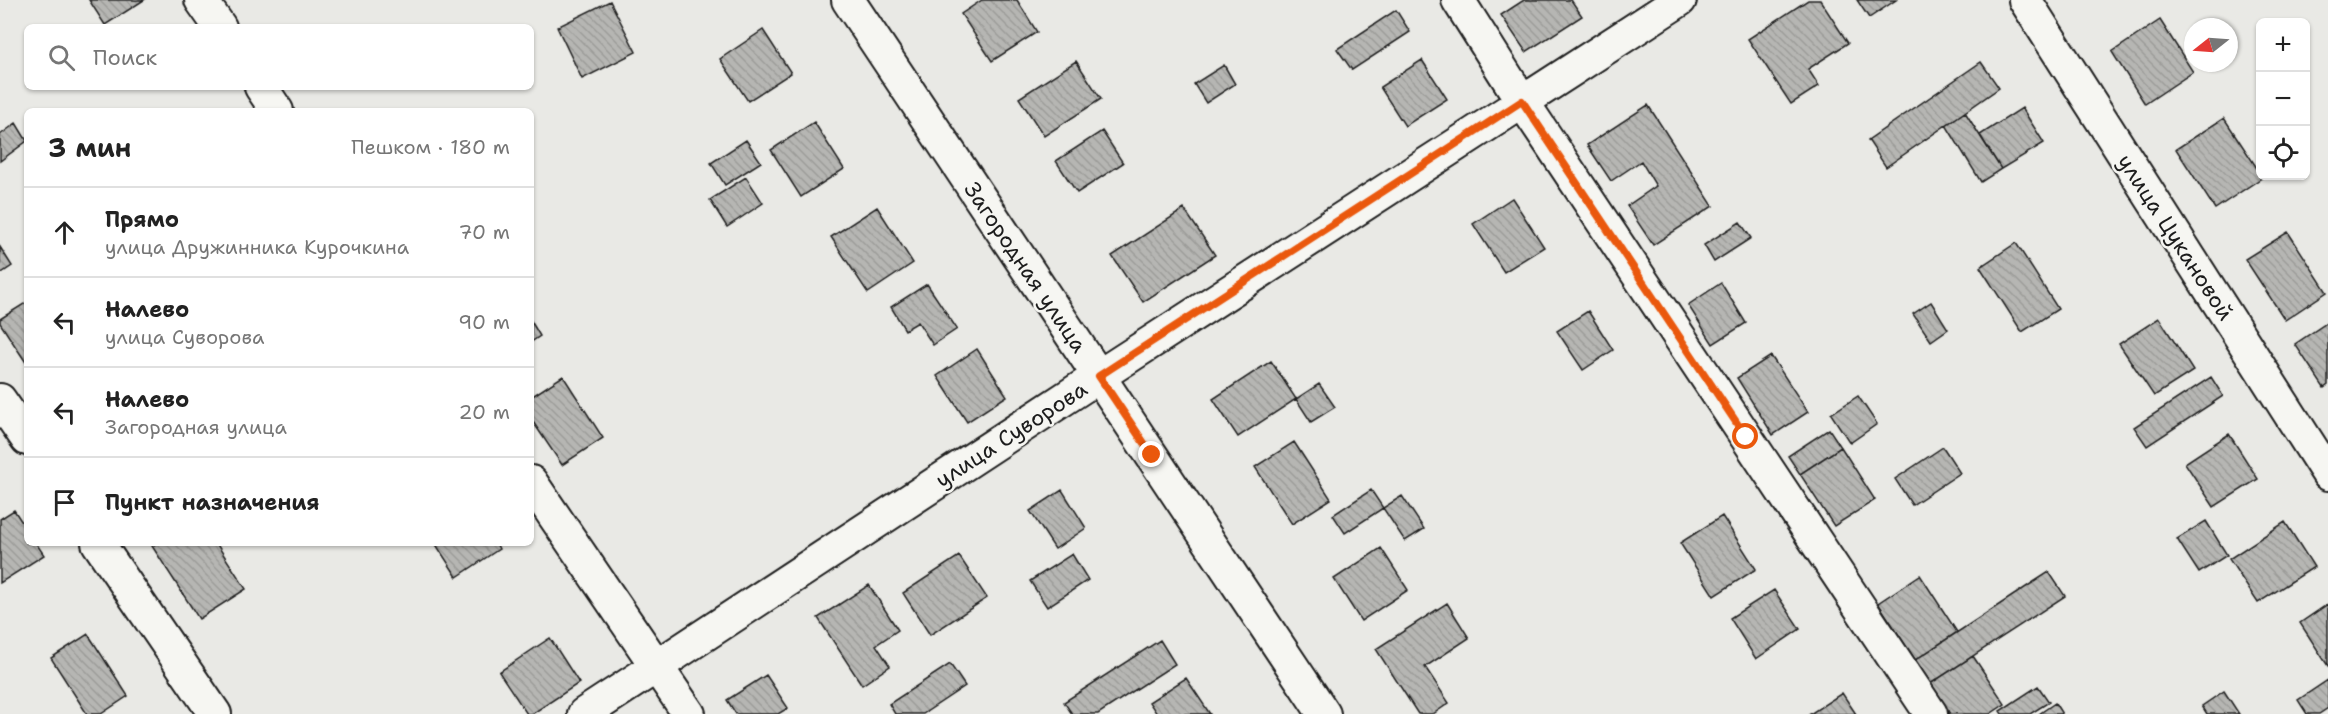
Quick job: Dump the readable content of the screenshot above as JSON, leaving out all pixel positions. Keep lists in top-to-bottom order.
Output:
{
  "streets": {
    "street": ["улица Цукановой", "Загородная улица", "улица Суворова"]
  },
  "crossings": [
    ["Загородная улица", "улица Суворова"]
  ],
  "north": "left",
  "page": {
    "map_buttons": ["+", "−"],
    "search": "Поиск",
    "heading": ["3 мин", "Пешком · 180 m"],
    "list": [
      ["Прямо", "улица Дружинника Курочкина", "70 m"],
      ["Налево", "улица Суворова", "90 m"],
      ["Налево", "Загородная улица", "20 m"],
      "Пункт назначения"
    ]
  }
}
